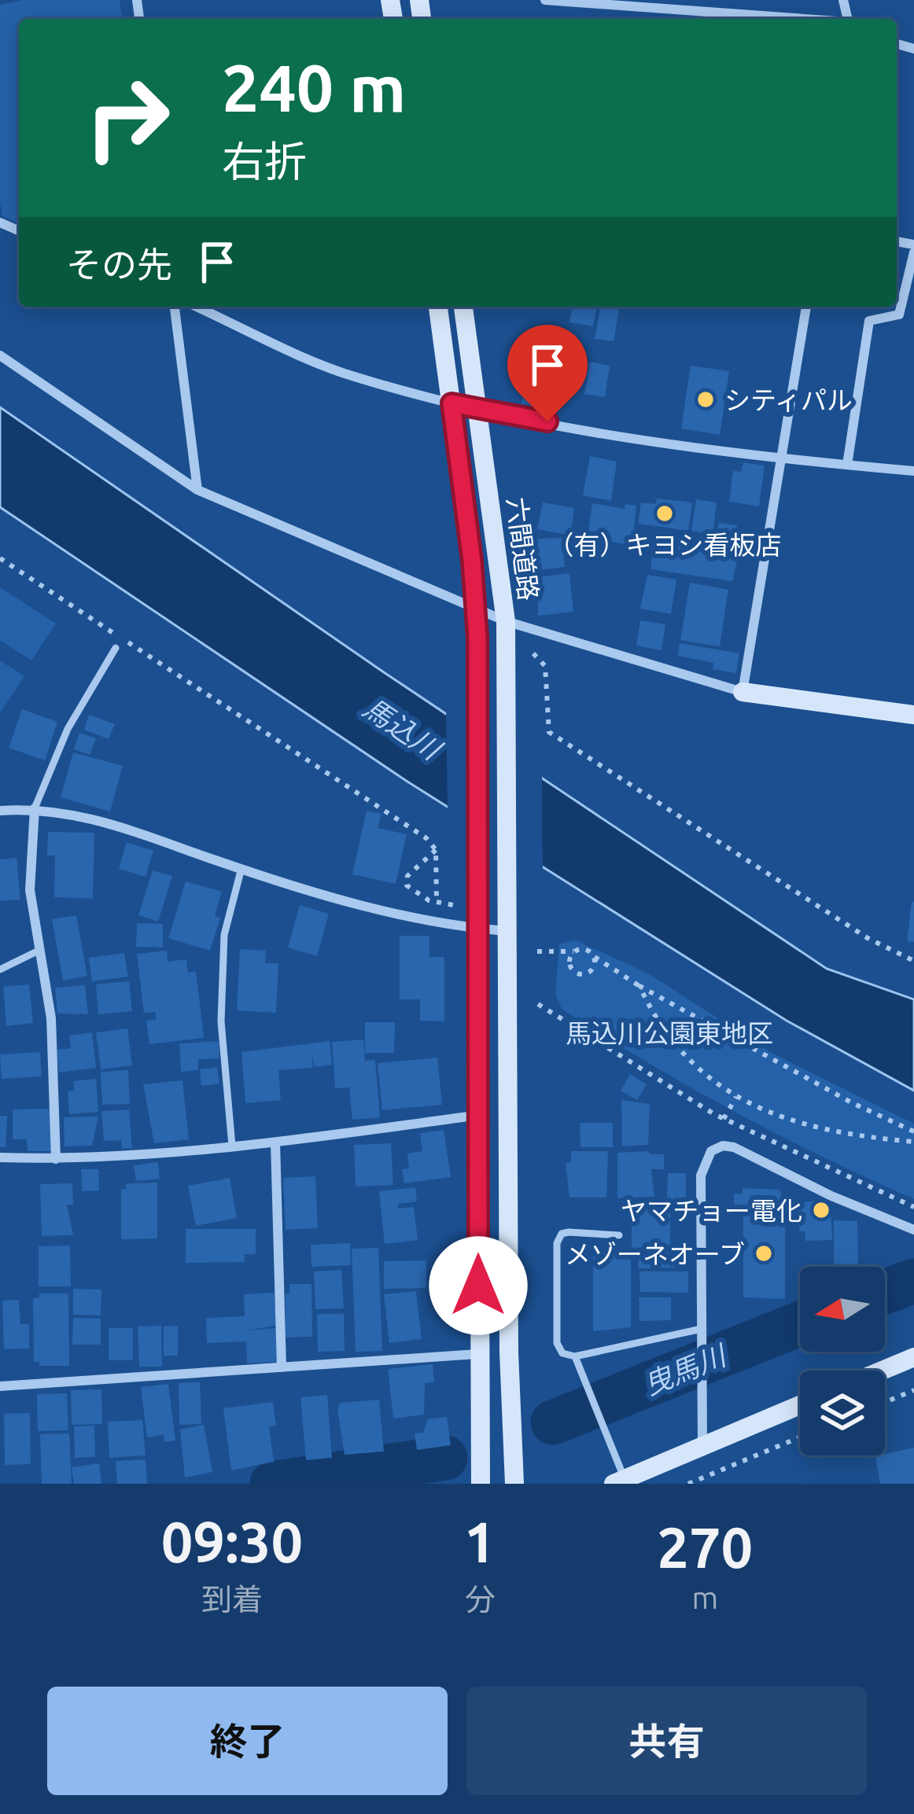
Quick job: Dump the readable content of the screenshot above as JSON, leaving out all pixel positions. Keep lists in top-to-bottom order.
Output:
{
  "streets": {
    "street": ["六間道路"]
  },
  "water": ["馬込川", "曳馬川"],
  "parks": ["馬込川公園東地区"],
  "places": [
    "シティパル",
    "（有）キヨシ看板店",
    "ヤマチョー電化",
    "メゾーネオーブ"
  ],
  "north": "left",
  "page": {
    "turn": ["240 m", "右折"],
    "then": "その先",
    "eta": [
      "09:30",
      "到着",
      "1",
      "分",
      "270",
      "m"
    ],
    "buttons": ["終了", "共有"]
  }
}
